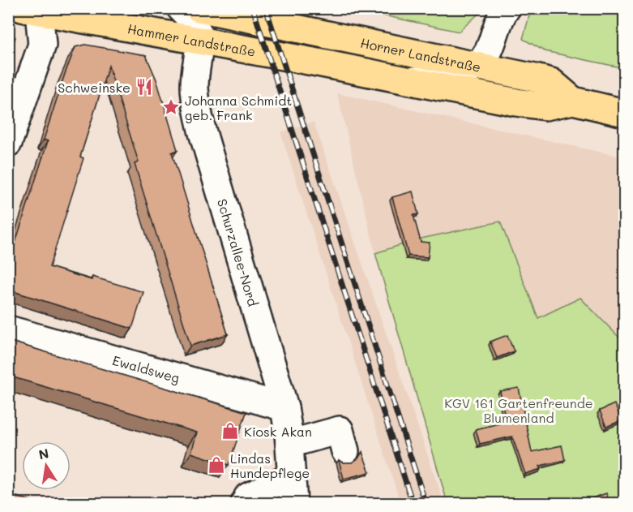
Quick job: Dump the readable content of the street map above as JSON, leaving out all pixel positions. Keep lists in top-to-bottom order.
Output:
{
  "streets": {
    "main road": ["Hammer Landstraße", "Horner Landstraße"],
    "street": ["Schurzallee-Nord", "Ewaldsweg"]
  },
  "crossings": [
    ["Hammer Landstraße", "Horner Landstraße"],
    ["Hammer Landstraße", "Schurzallee-Nord"],
    ["Schurzallee-Nord", "Ewaldsweg"]
  ],
  "parks": ["KGV 161 Gartenfreunde Blumenland"],
  "places": {
    "restaurant": ["Schweinske"],
    "place": ["Johanna Schmidt geb. Frank"],
    "shop": ["Kiosk Akan", "Lindas Hundepflege"]
  },
  "north": "top"
}
